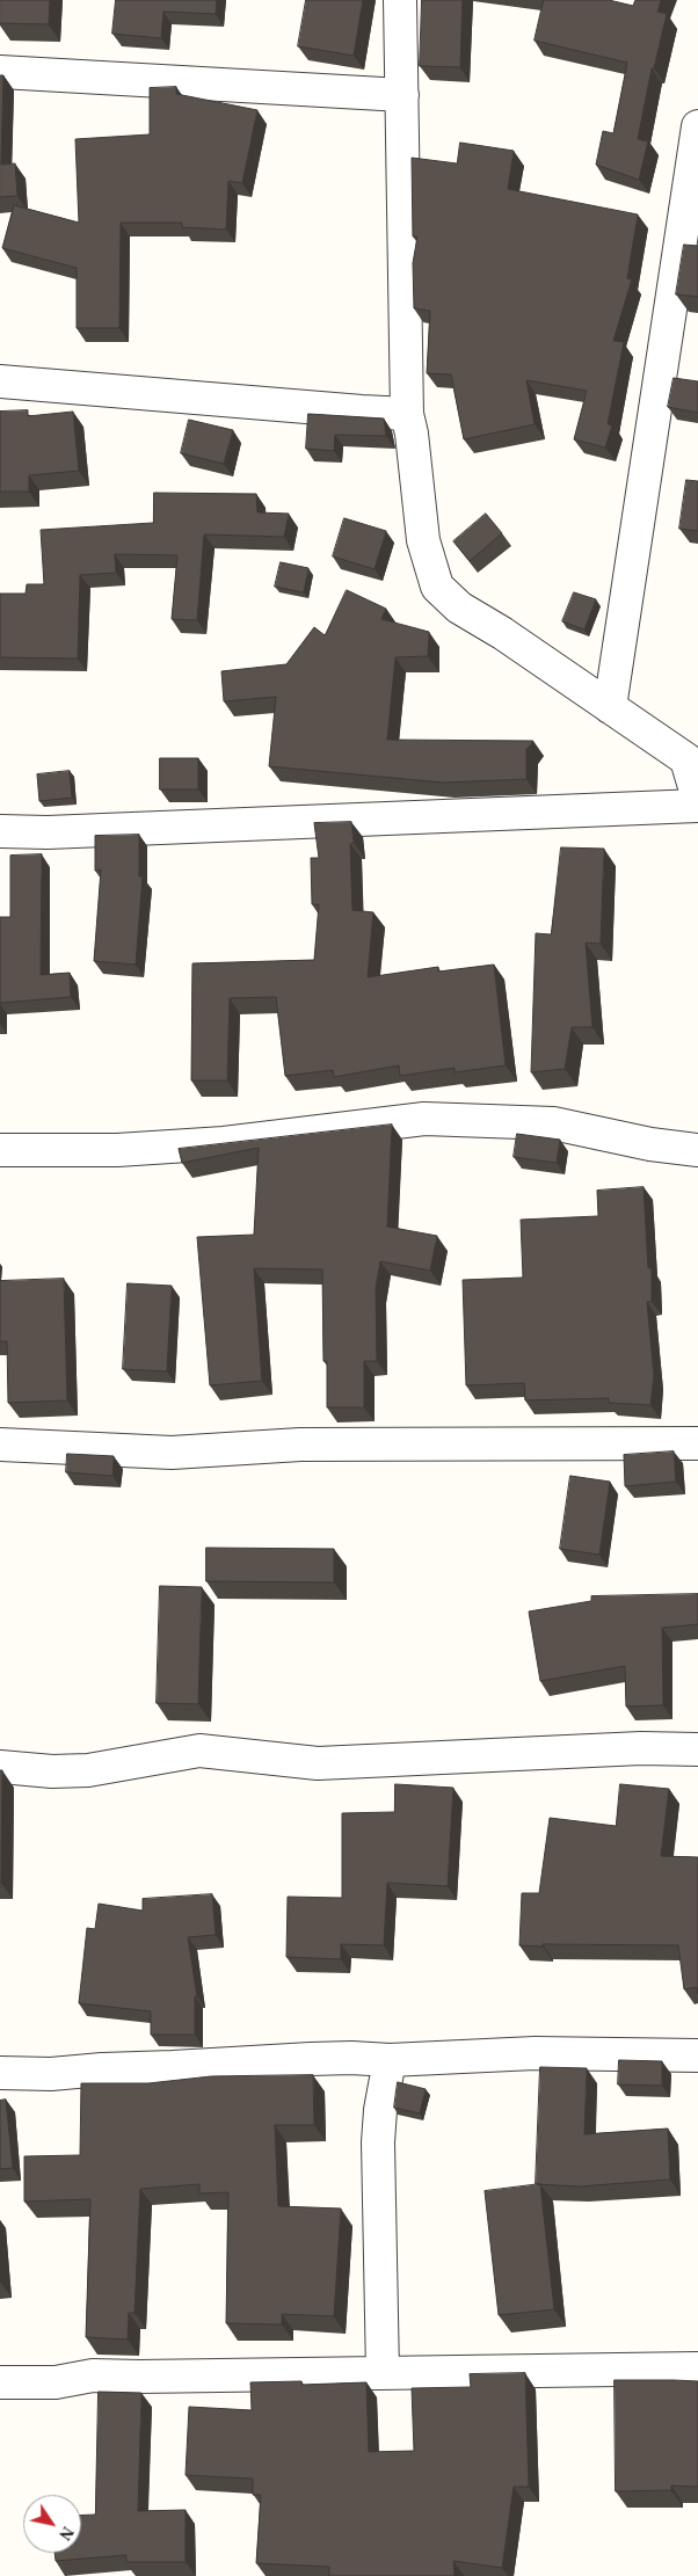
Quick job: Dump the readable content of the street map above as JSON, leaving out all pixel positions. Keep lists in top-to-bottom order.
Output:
{
  "north": "bottom right"
}
